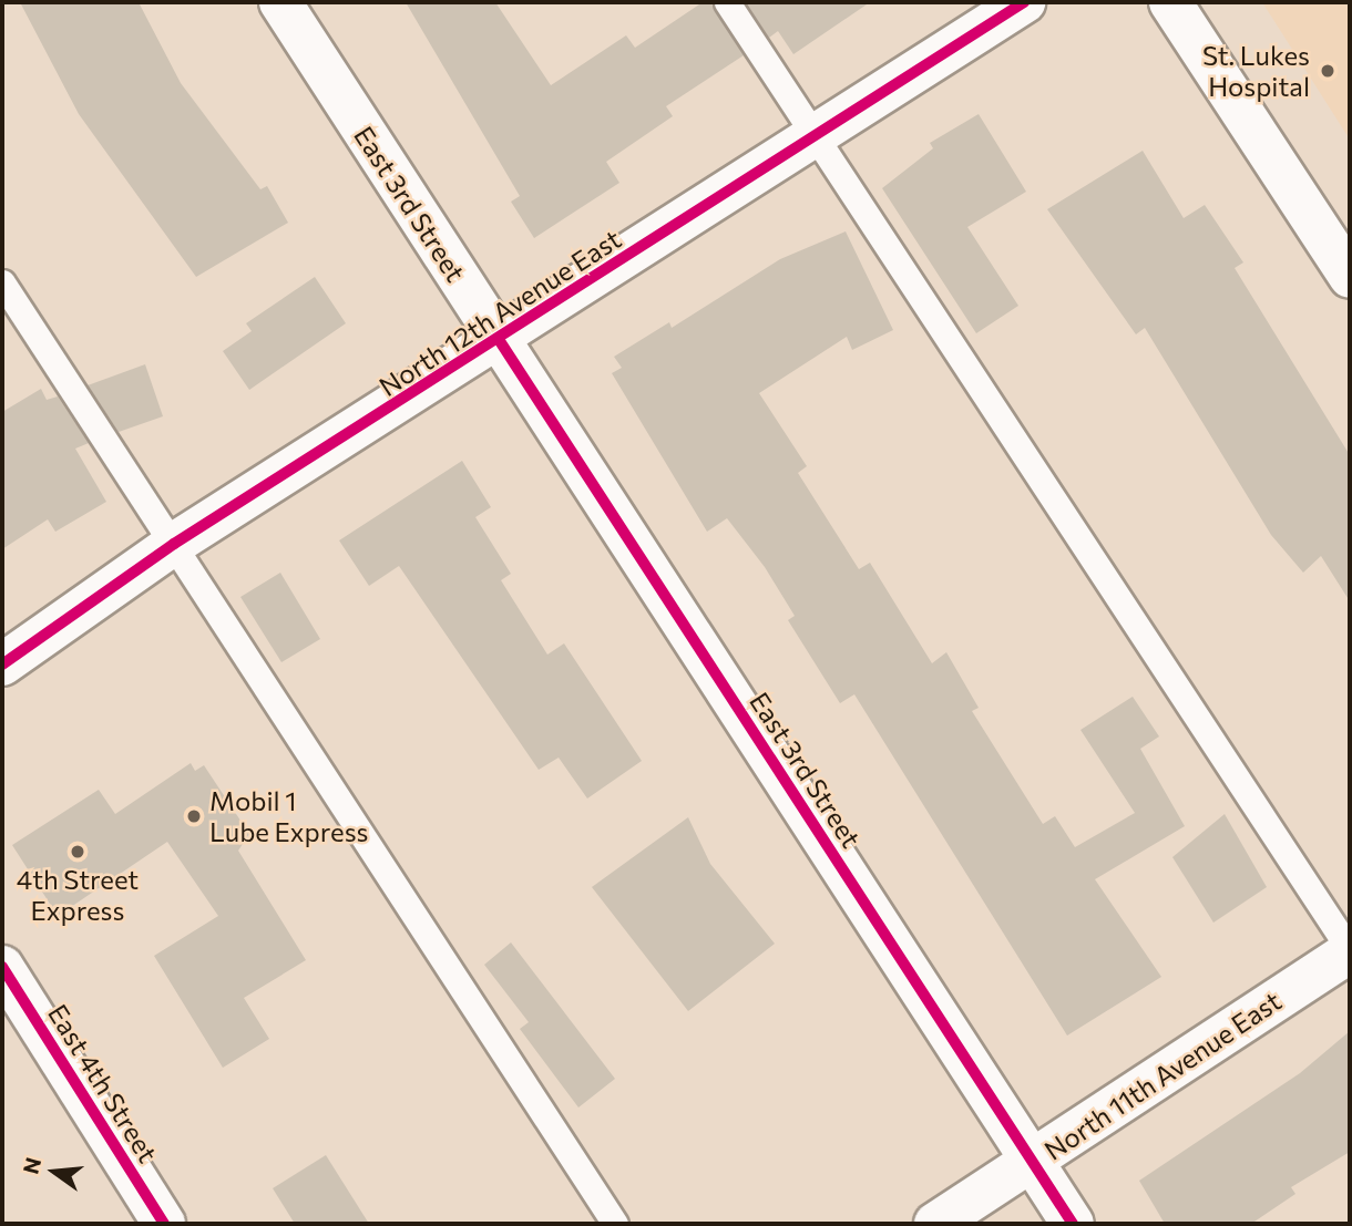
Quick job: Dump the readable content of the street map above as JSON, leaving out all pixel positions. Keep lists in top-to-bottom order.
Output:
{
  "streets": {
    "street": [
      "East 3rd Street",
      "North 12th Avenue East",
      "North 11th Avenue East",
      "East 4th Street"
    ]
  },
  "crossings": [
    ["East 3rd Street", "North 12th Avenue East"],
    ["East 3rd Street", "North 11th Avenue East"]
  ],
  "places": ["St. Lukes Hospital", "Mobil 1 Lube Express", "4th Street Express"],
  "north": "left"
}
